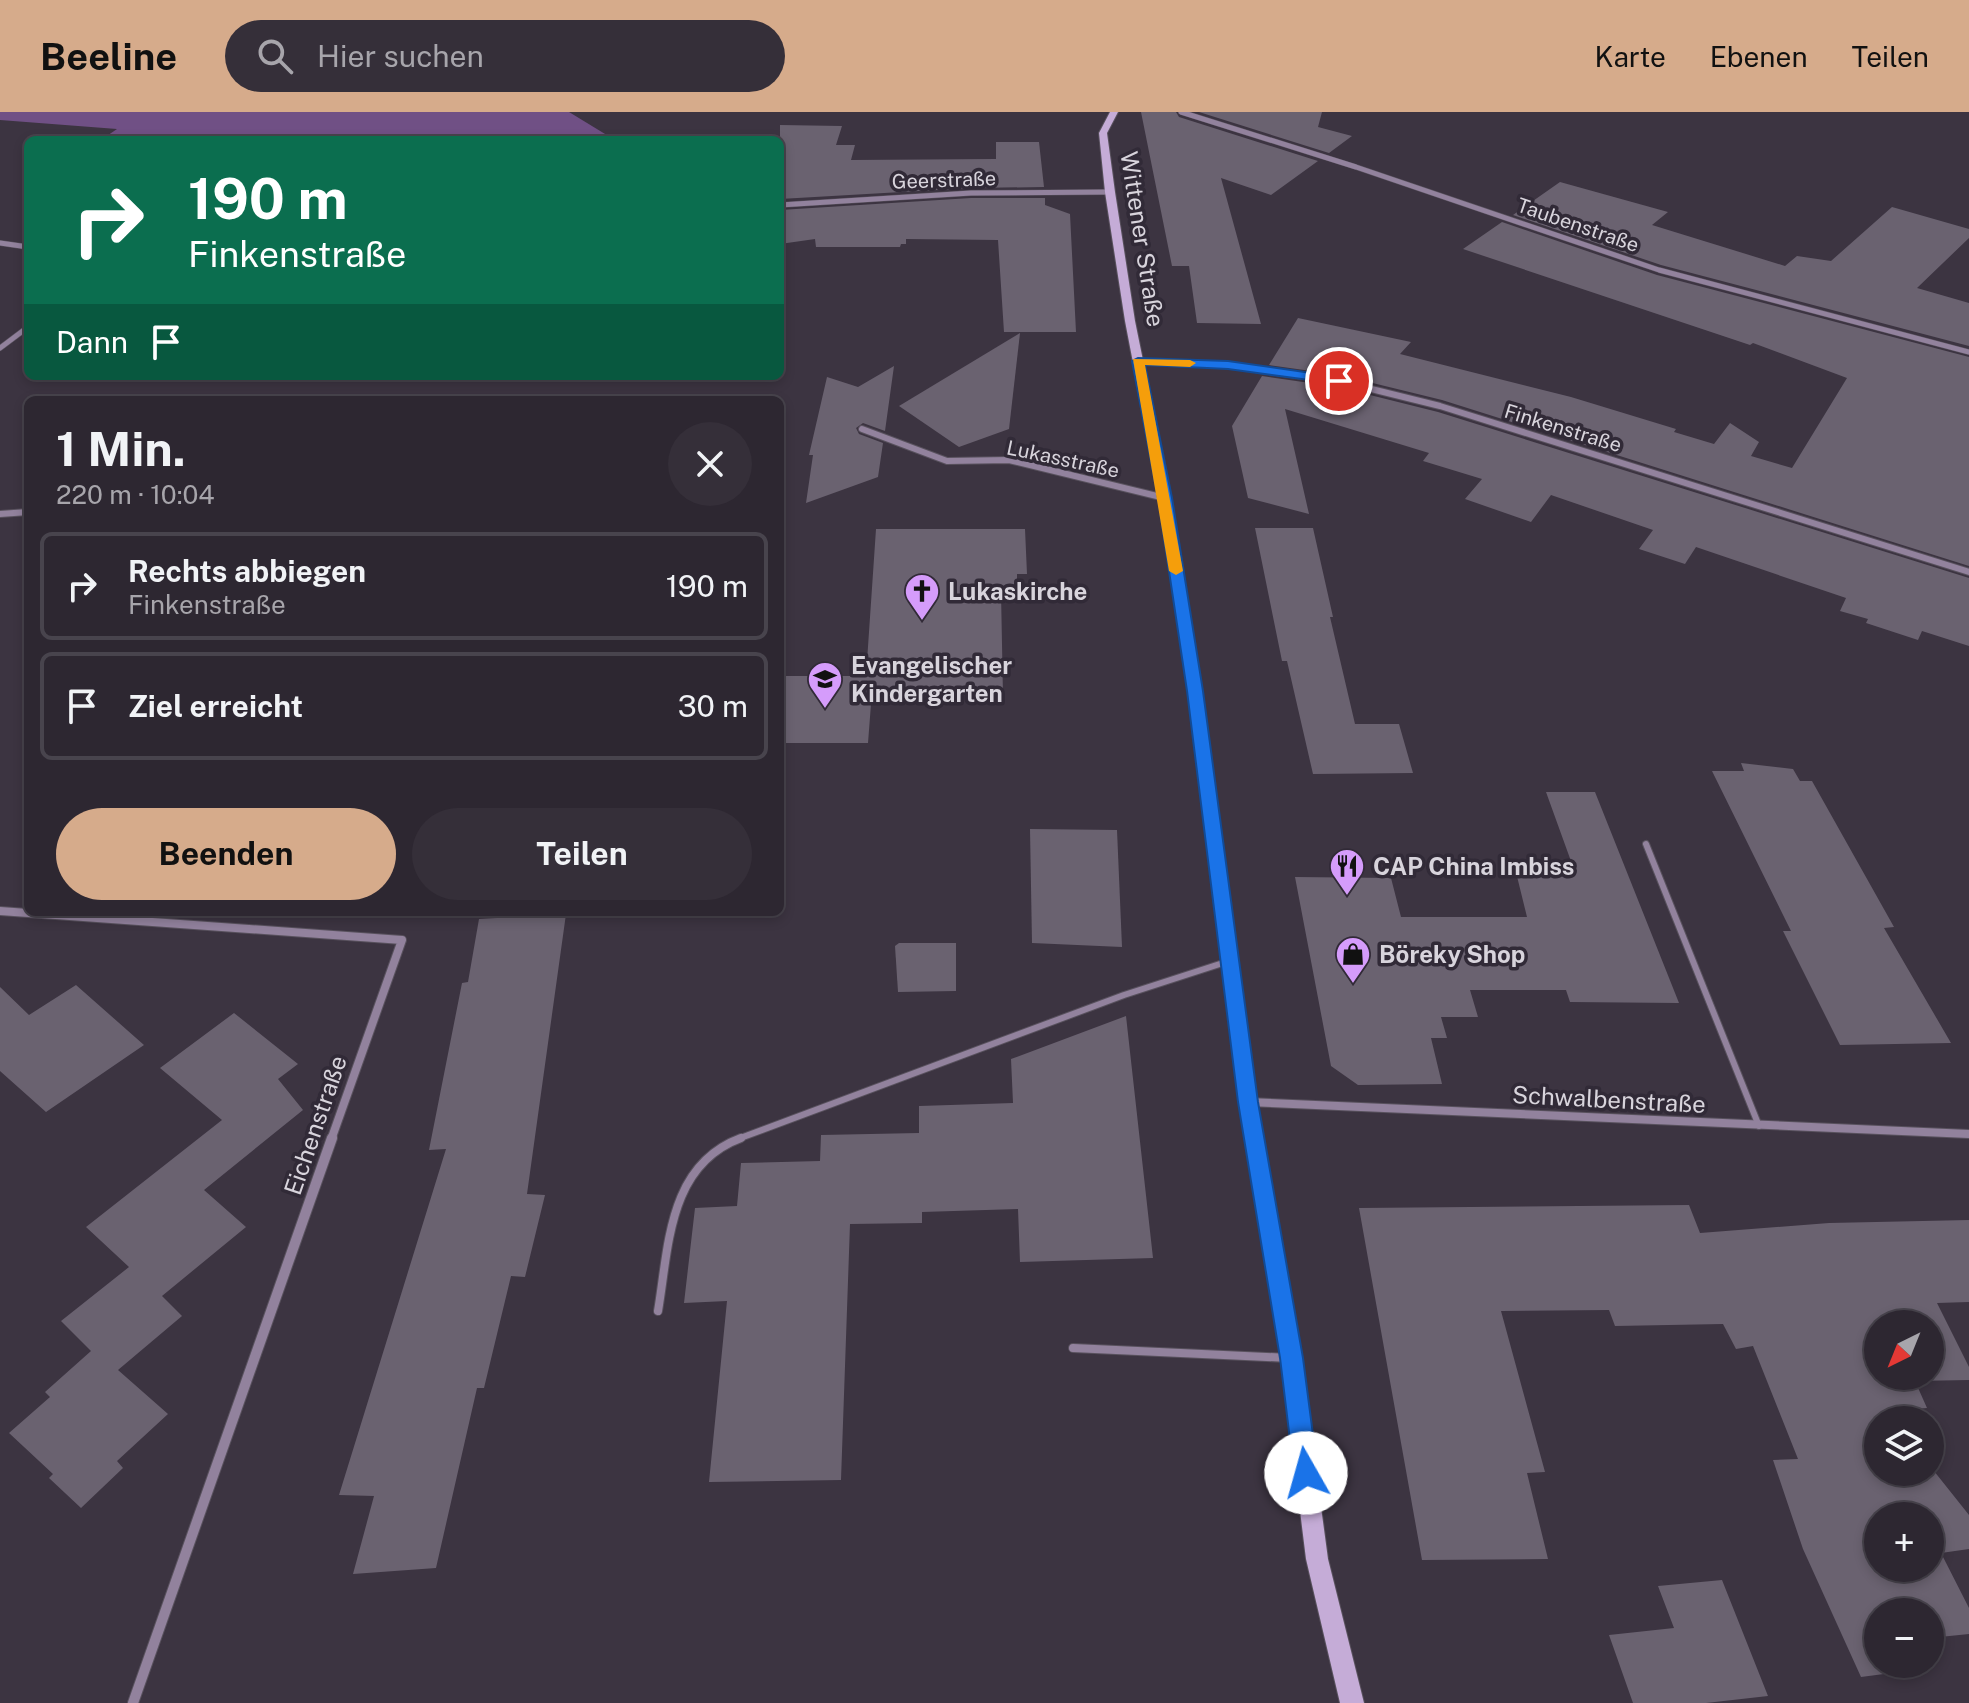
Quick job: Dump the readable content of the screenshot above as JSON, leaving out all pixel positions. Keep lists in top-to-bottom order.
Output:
{
  "streets": {
    "main road": ["Wittener Straße"],
    "street": [
      "Geerstraße",
      "Taubenstraße",
      "Finkenstraße",
      "Lukasstraße",
      "Schwalbenstraße",
      "Eichenstraße"
    ]
  },
  "crossings": [
    ["Geerstraße", "Wittener Straße"],
    ["Wittener Straße", "Finkenstraße"],
    ["Wittener Straße", "Lukasstraße"],
    ["Wittener Straße", "Schwalbenstraße"]
  ],
  "places": {
    "church": ["Lukaskirche"],
    "school or university": ["Evangelischer Kindergarten"],
    "restaurant": ["CAP China Imbiss"],
    "shop": ["Böreky Shop"]
  },
  "north": "bottom left",
  "page": {
    "header": "Beeline",
    "search": "Hier suchen",
    "nav": ["Karte", "Ebenen", "Teilen"],
    "turn": ["190 m", "Finkenstraße"],
    "then": "Dann",
    "heading": ["1 Min.", "220 m · 10:04"],
    "list": [
      {
        "name": "Rechts abbiegen",
        "note": "Finkenstraße",
        "value": "190 m"
      },
      {
        "name": "Ziel erreicht",
        "value": "30 m"
      }
    ],
    "buttons": ["Beenden", "Teilen"],
    "map_buttons": ["+", "−"]
  }
}
